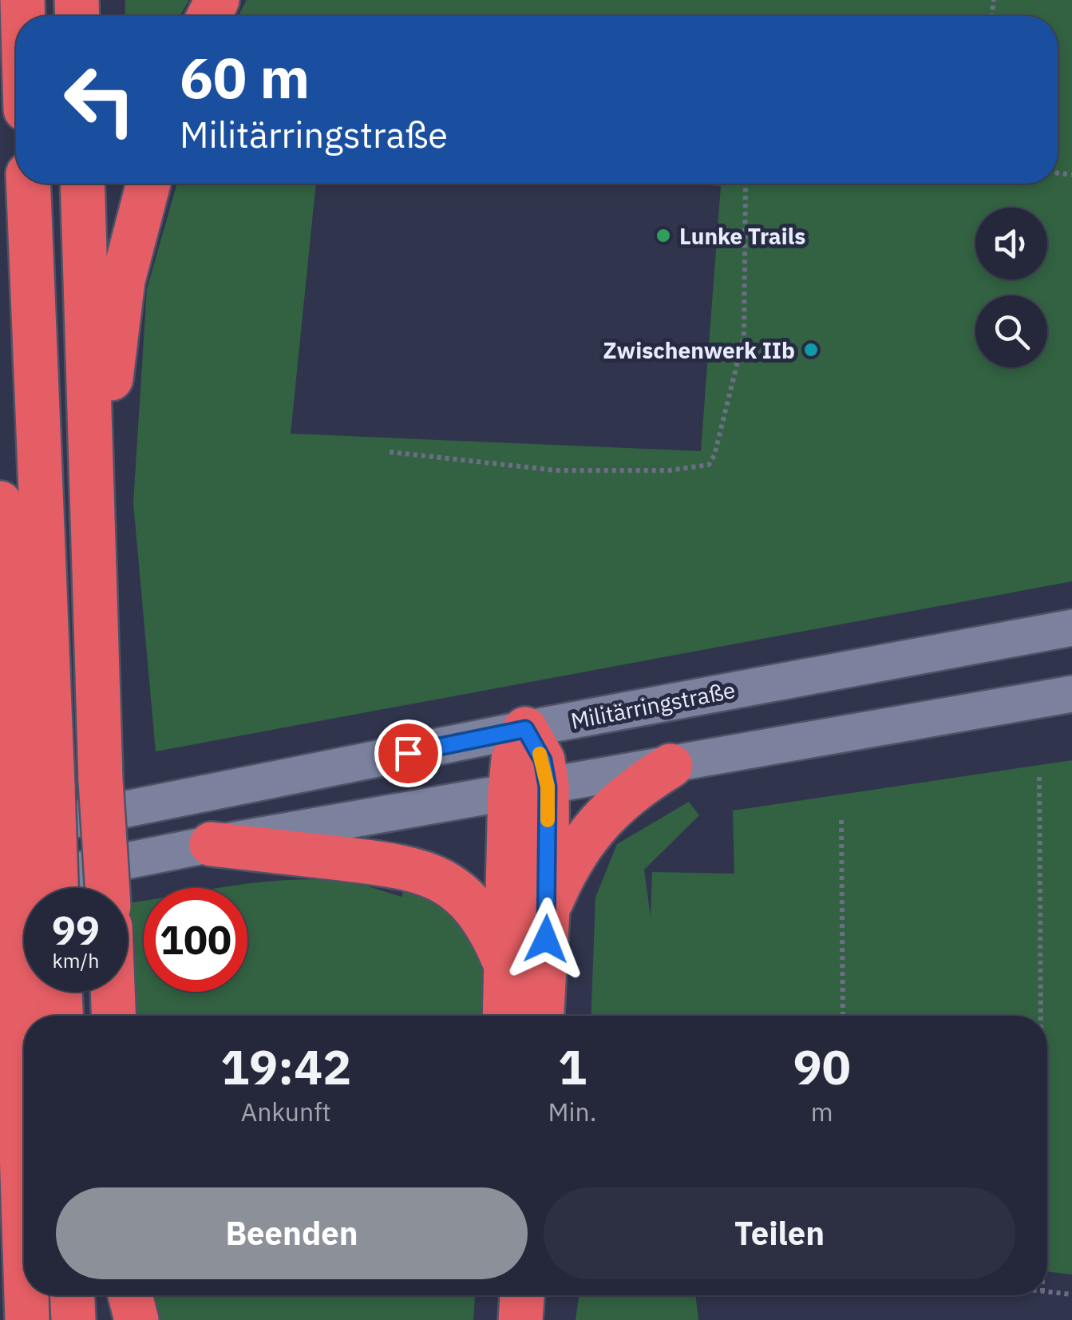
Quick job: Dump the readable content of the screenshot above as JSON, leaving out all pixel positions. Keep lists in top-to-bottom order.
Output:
{
  "streets": {
    "main road": ["Militärringstraße"]
  },
  "places": ["Lunke Trails", "Zwischenwerk IIb"],
  "page": {
    "turn": ["60 m", "Militärringstraße"],
    "speed": "99 km/h",
    "limit": "100",
    "eta": [
      "19:42",
      "Ankunft",
      "1",
      "Min.",
      "90",
      "m"
    ],
    "buttons": ["Beenden", "Teilen"]
  }
}
